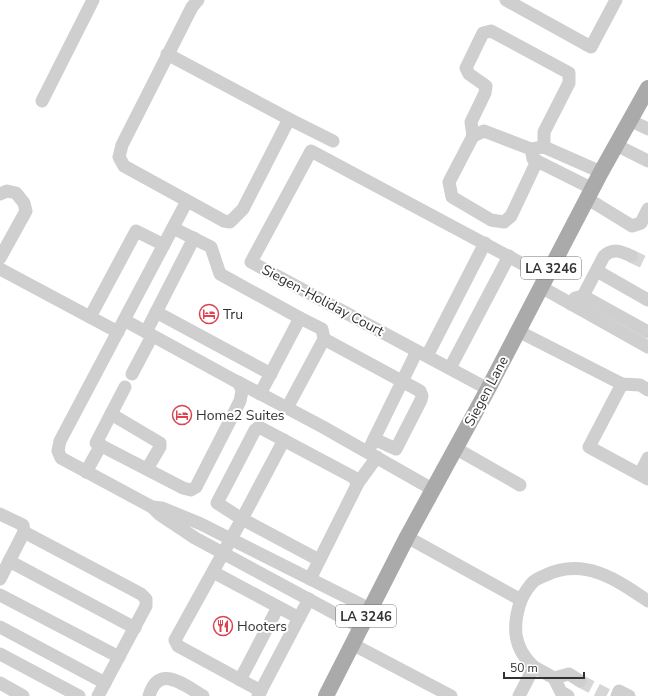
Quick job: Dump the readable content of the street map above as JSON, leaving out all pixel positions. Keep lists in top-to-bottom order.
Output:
{
  "streets": {
    "main road": ["LA 3246", "Siegen Lane"],
    "street": ["Siegen-Holiday Court"]
  },
  "crossings": [
    ["Siegen-Holiday Court", "Siegen Lane"]
  ],
  "places": {
    "hotel": ["Tru", "Home2 Suites"],
    "restaurant": ["Hooters"]
  },
  "scale_bar": "50 m"
}
